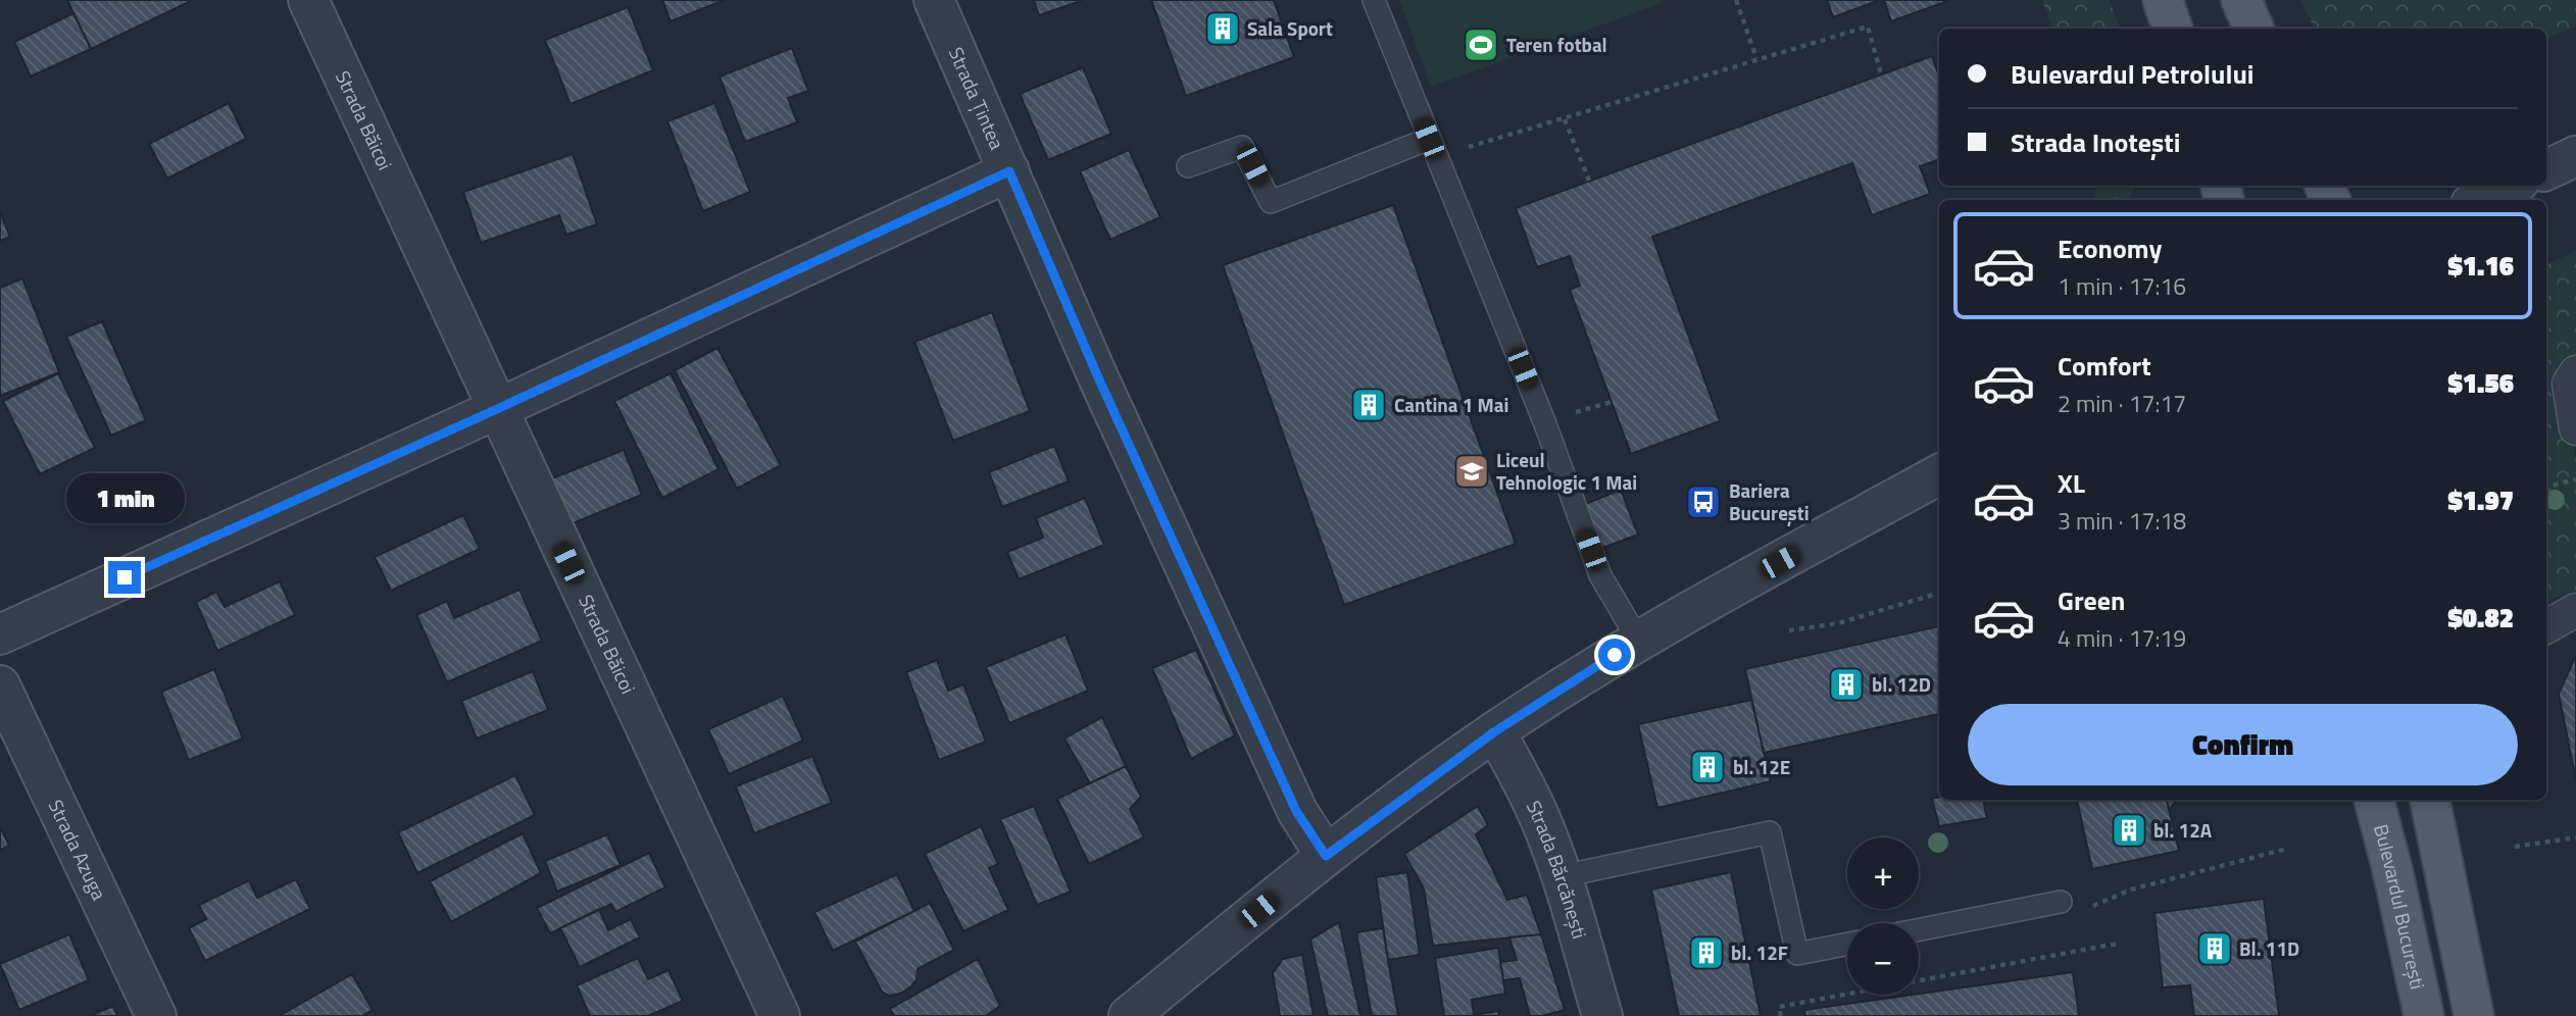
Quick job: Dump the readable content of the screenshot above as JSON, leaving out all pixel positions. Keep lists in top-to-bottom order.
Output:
{
  "streets": {
    "main road": ["Bulevardul București"],
    "street": [
      "Strada Țintea",
      "Strada Băicoi",
      "Strada Azuga",
      "Strada Bărcănești"
    ]
  },
  "places": {
    "building": [
      "Sala Sport",
      "Cantina 1 Mai",
      "bl. 12D",
      "bl. 12E",
      "bl. 12A",
      "Bl. 11D",
      "bl. 12F"
    ],
    "sports": ["Teren fotbal"],
    "school or university": ["Liceul Tehnologic 1 Mai"],
    "bus stop": ["Bariera București"]
  },
  "page": {
    "banner": ["Bulevardul Petrolului", "Strada Inotești"],
    "list": [
      {
        "name": "Economy",
        "note": "1 min · 17:16",
        "value": "$1.16"
      },
      {
        "name": "Comfort",
        "note": "2 min · 17:17",
        "value": "$1.56"
      },
      {
        "name": "XL",
        "note": "3 min · 17:18",
        "value": "$1.97"
      },
      {
        "name": "Green",
        "note": "4 min · 17:19",
        "value": "$0.82"
      }
    ],
    "bubble": "1 min",
    "buttons": "Confirm",
    "map_buttons": ["+", "−"]
  }
}
